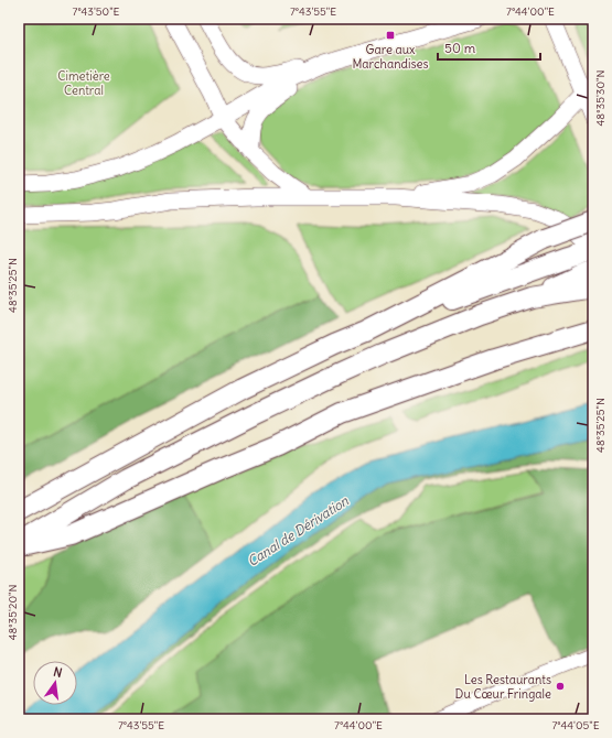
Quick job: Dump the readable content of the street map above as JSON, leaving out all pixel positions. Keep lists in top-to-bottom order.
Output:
{
  "water": ["Canal de Dérivation"],
  "parks": ["Cimetière Central"],
  "places": {
    "transit": ["Gare aux Marchandises"],
    "other": ["Les Restaurants Du Cœur Fringale"]
  },
  "scale_bar": "50 m",
  "north": "top",
  "coordinates": [
    "7°43'50\"E",
    "7°43'55\"E",
    "7°44'00\"E",
    "48°35'30\"N",
    "48°35'25\"N",
    "48°35'20\"N",
    "7°44'05\"E"
  ]
}
